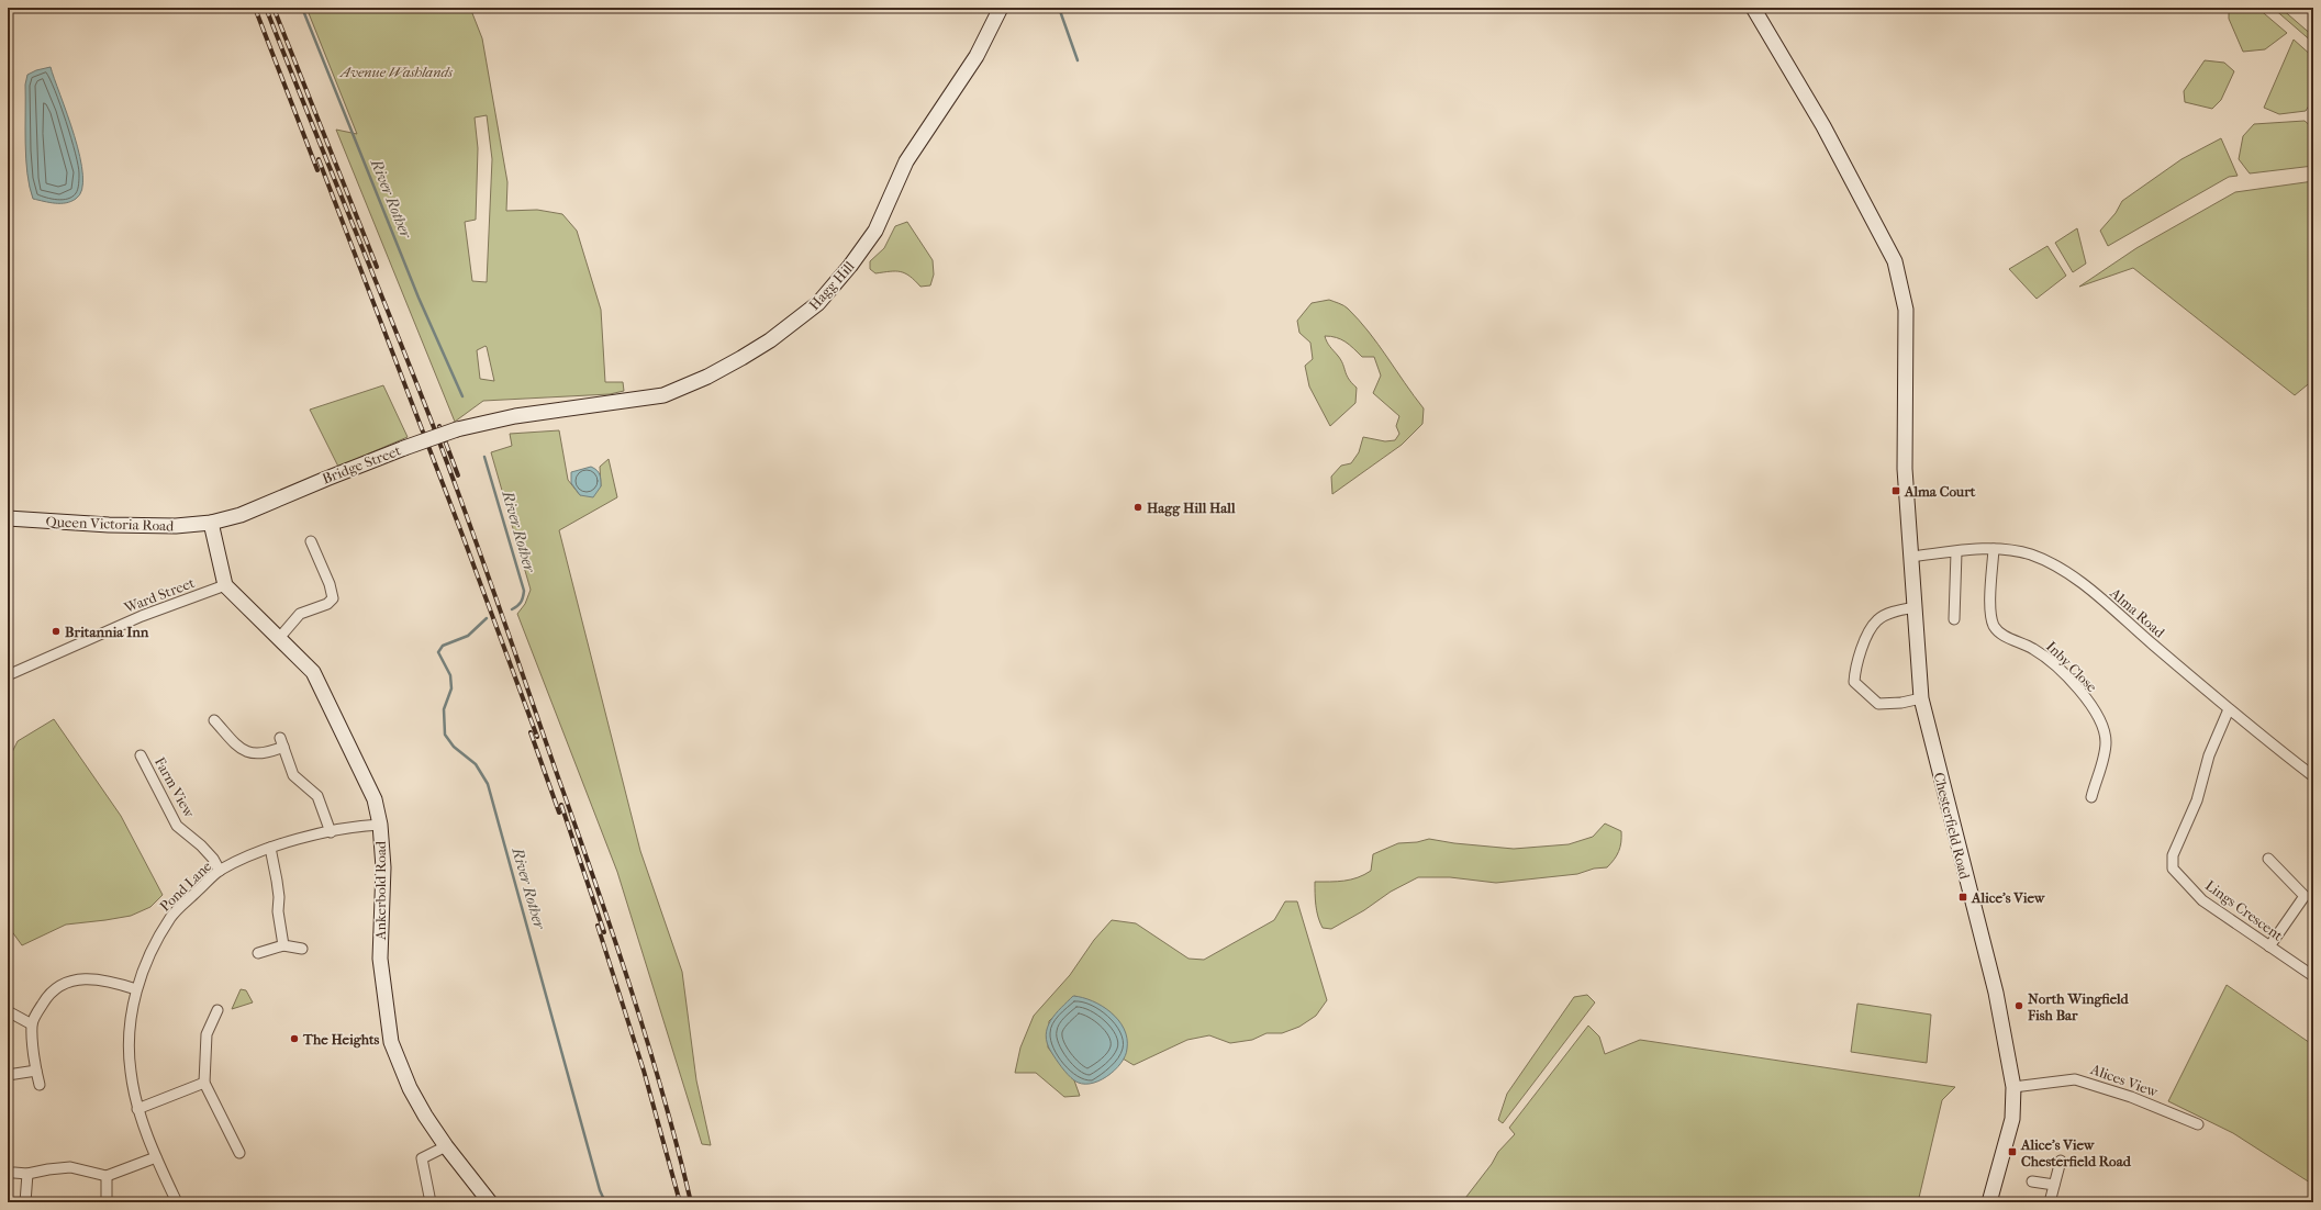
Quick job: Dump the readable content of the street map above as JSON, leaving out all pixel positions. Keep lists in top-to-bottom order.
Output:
{
  "streets": {
    "street": [
      "Hagg Hill",
      "Bridge Street",
      "Queen Victoria Road",
      "Ward Street",
      "Alma Road",
      "Inby Close",
      "Farm View",
      "Chesterfield Road",
      "Pond Lane",
      "Ankerbold Road",
      "Lings Crescent",
      "Alices View"
    ]
  },
  "crossings": [
    ["Hagg Hill", "Bridge Street"],
    ["Bridge Street", "Queen Victoria Road"],
    ["Ward Street", "Ankerbold Road"],
    ["Alma Road", "Inby Close"],
    ["Alma Road", "Chesterfield Road"],
    ["Alma Road", "Lings Crescent"],
    ["Farm View", "Pond Lane"],
    ["Chesterfield Road", "Alices View"],
    ["Pond Lane", "Ankerbold Road"]
  ],
  "water": ["River Rother"],
  "parks": ["Avenue Washlands"],
  "places": {
    "transit": ["Alma Court", "Alice's View", "Alice's View Chesterfield Road"],
    "other": [
      "Hagg Hill Hall",
      "Britannia Inn",
      "North Wingfield Fish Bar",
      "The Heights"
    ]
  }
}
